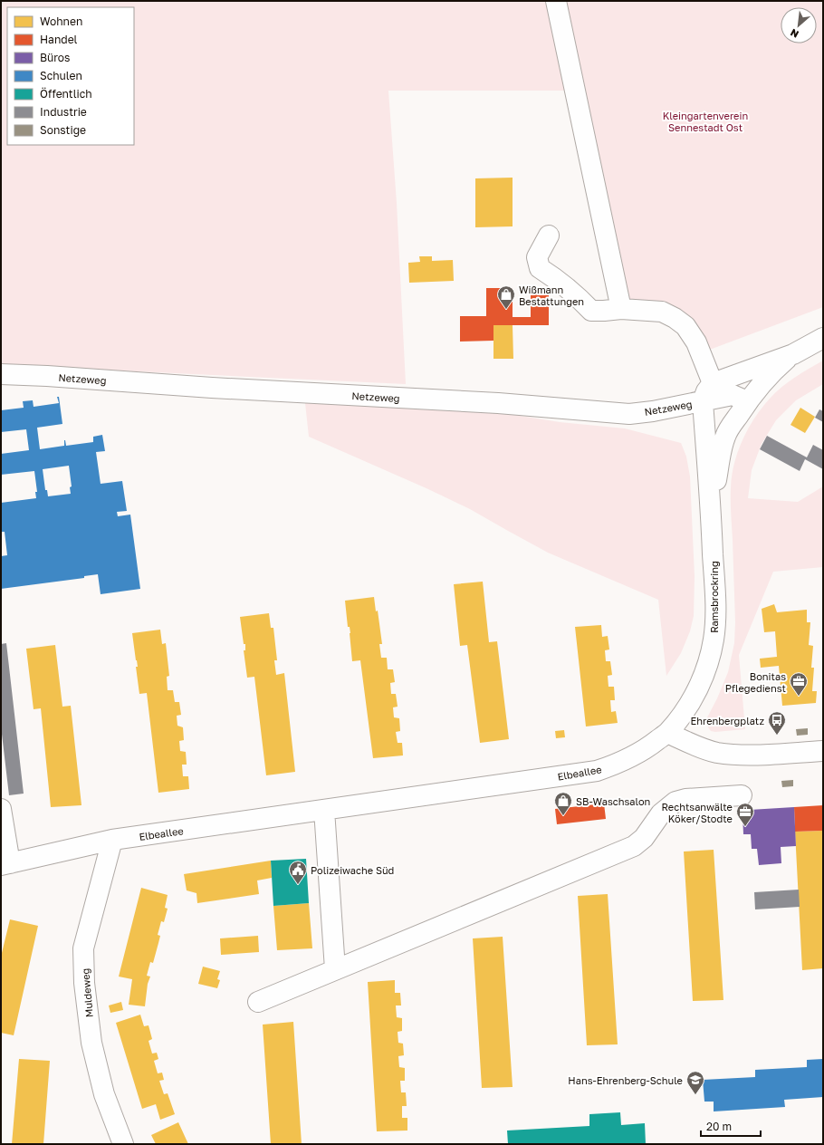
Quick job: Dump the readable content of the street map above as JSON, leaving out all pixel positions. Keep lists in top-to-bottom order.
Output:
{
  "streets": {
    "street": [
      "Netzeweg",
      "Ramsbrockring",
      "Elbeallee",
      "Muldeweg"
    ]
  },
  "crossings": [
    ["Netzeweg", "Ramsbrockring"],
    ["Ramsbrockring", "Elbeallee"],
    ["Elbeallee", "Muldeweg"]
  ],
  "parks": ["Kleingartenverein Sennestadt Ost"],
  "places": {
    "shop": ["Wißmann Bestattungen", "SB-Waschsalon"],
    "office": ["Bonitas Pflegedienst", "Rechtsanwälte Köker/Stodte"],
    "bus stop": ["Ehrenbergplatz"],
    "public building": ["Polizeiwache Süd"],
    "school or university": ["Hans-Ehrenberg-Schule"]
  },
  "legend": [
    "Wohnen",
    "Handel",
    "Büros",
    "Schulen",
    "Öffentlich",
    "Industrie",
    "Sonstige"
  ],
  "scale_bar": "20 m",
  "north": "bottom left"
}
